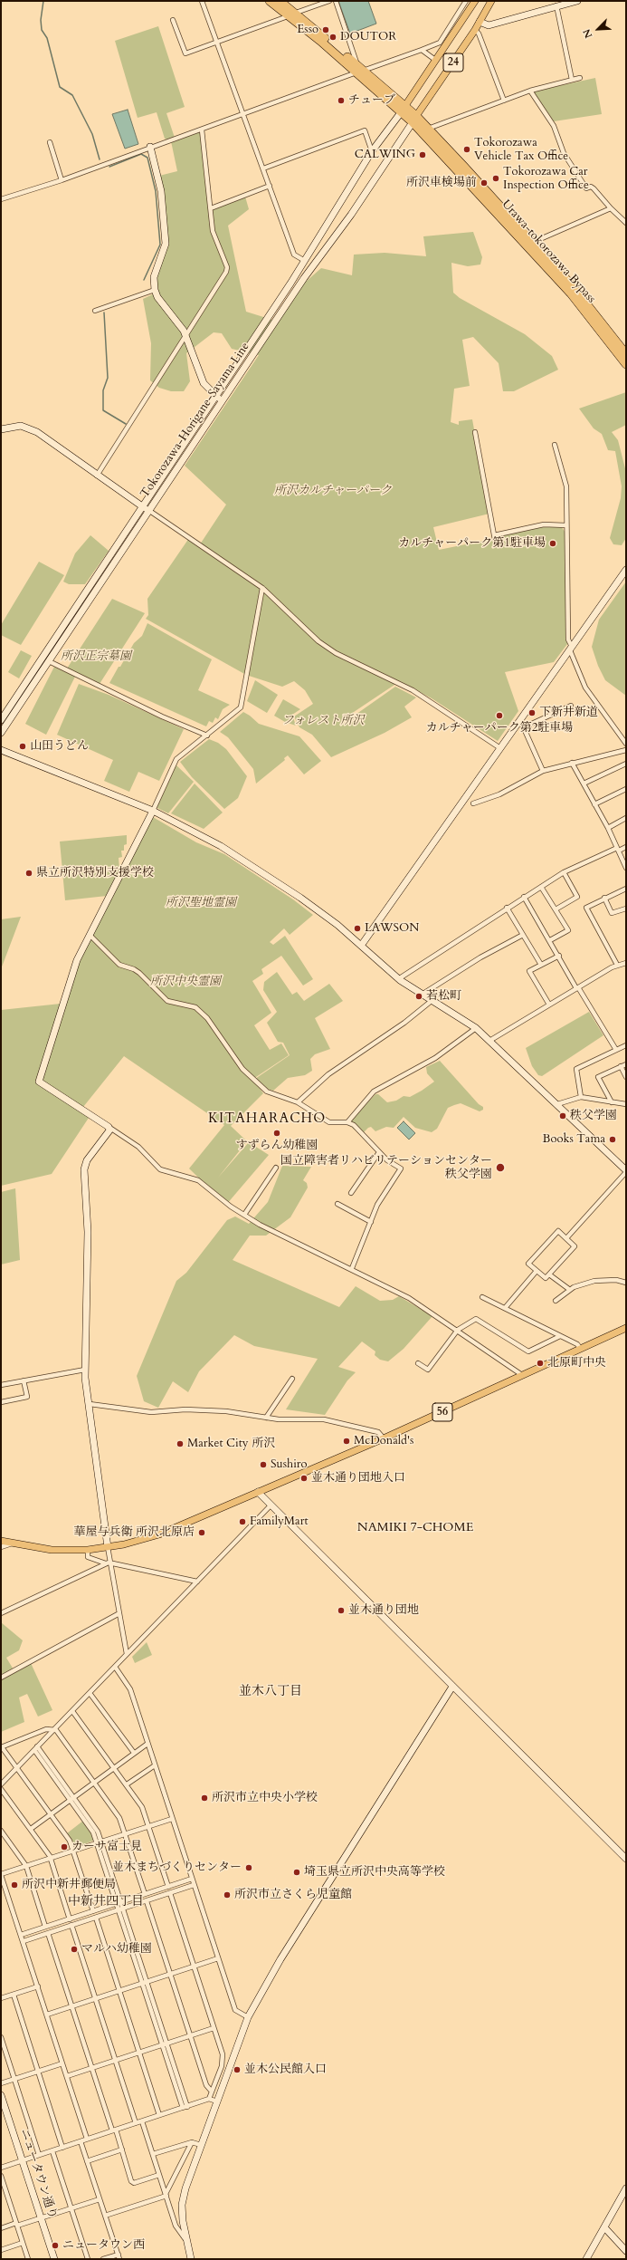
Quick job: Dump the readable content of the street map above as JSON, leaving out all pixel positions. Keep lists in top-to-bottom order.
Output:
{
  "streets": {
    "highway": ["Urawa-tokorozawa Bypass"],
    "main road": ["24", "56"],
    "street": ["Tokorozawa-Horigane-Sayama Line", "ニュータウン通り"]
  },
  "crossings": [
    ["24", "Urawa-tokorozawa Bypass"],
    ["24", "Tokorozawa-Horigane-Sayama Line"],
    ["Urawa-tokorozawa Bypass", "Tokorozawa-Horigane-Sayama Line"]
  ],
  "districts": [
    "KITAHARACHO",
    "NAMIKI 7-CHOME",
    "並木八丁目",
    "中新井四丁目"
  ],
  "parks": [
    "所沢カルチャーパーク",
    "所沢正宗墓園",
    "フォレスト所沢",
    "所沢聖地霊園",
    "所沢中央霊園"
  ],
  "places": [
    "Esso",
    "DOUTOR",
    "チューブ",
    "Tokorozawa Vehicle Tax Office",
    "CALWING",
    "Tokorozawa Car Inspection Office",
    "所沢車検場前",
    "カルチャーパーク第1駐車場",
    "下新井新道",
    "カルチャーパーク第2駐車場",
    "山田うどん",
    "県立所沢特別支援学校",
    "LAWSON",
    "若松町",
    "秩父学園",
    "すずらん幼稚園",
    "Books Tama",
    "国立障害者リハビリテーションセンター 秩父学園",
    "北原町中央",
    "McDonald's",
    "Market City 所沢",
    "Sushiro",
    "並木通り団地入口",
    "FamilyMart",
    "華屋与兵衛 所沢北原店",
    "並木通り団地",
    "所沢市立中央小学校",
    "カーサ富士見",
    "並木まちづくりセンター",
    "埼玉県立所沢中央高等学校",
    "所沢中新井郵便局",
    "所沢市立さくら児童館",
    "マルハ幼稚園",
    "並木公民館入口",
    "ニュータウン西"
  ],
  "north": "bottom left"
}
